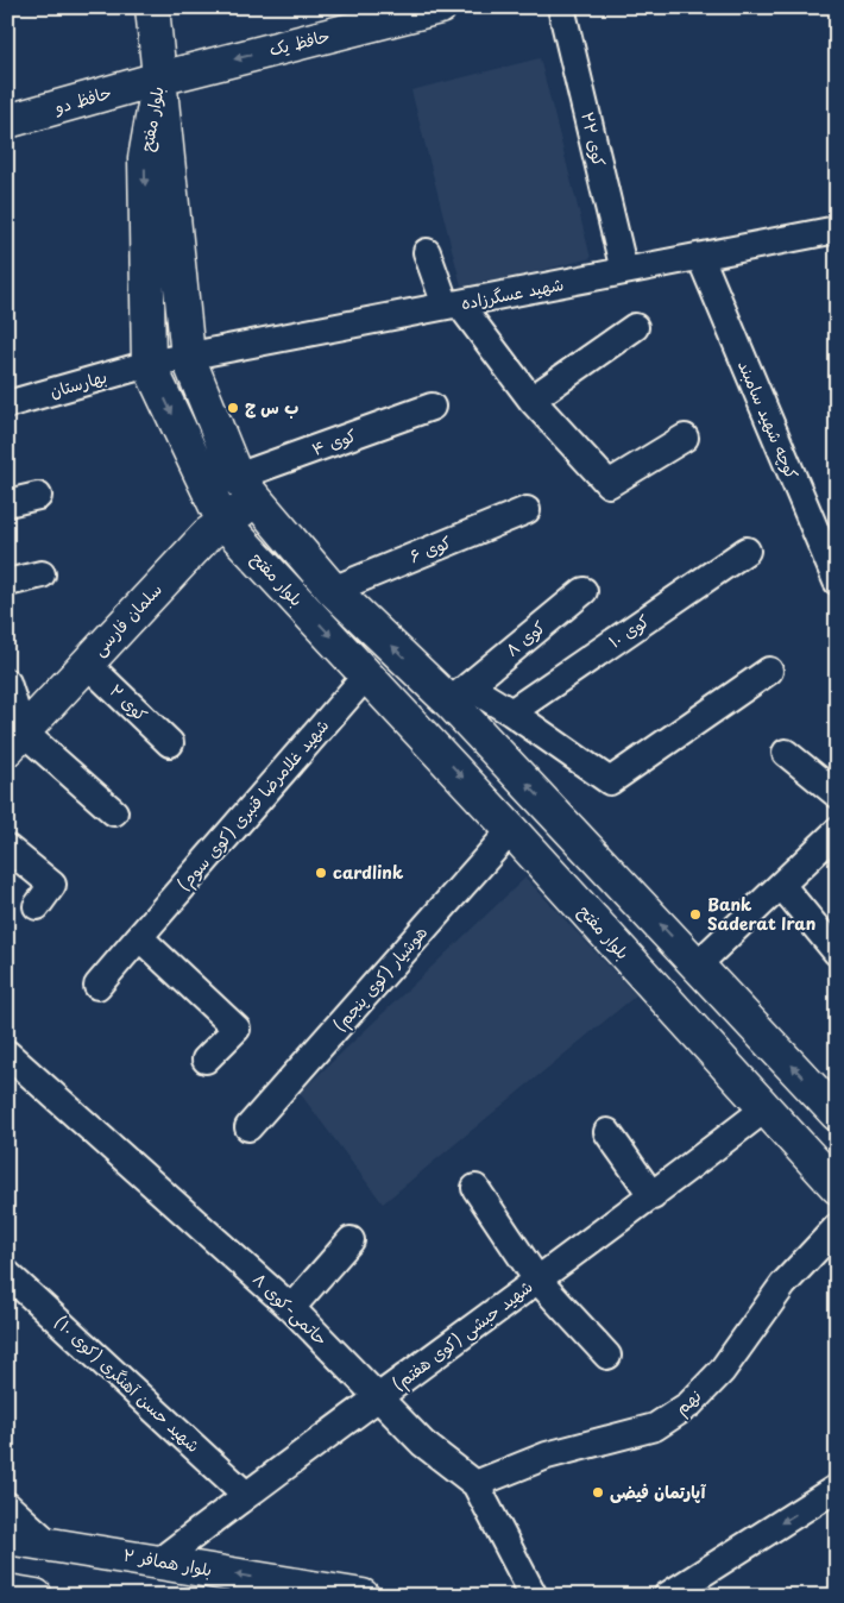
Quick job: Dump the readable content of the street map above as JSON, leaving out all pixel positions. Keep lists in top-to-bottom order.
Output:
{
  "streets": {
    "street": [
      "حافظ یک",
      "حافظ دو",
      "بلوار مفتح",
      "کوی ۲۲",
      "شهید عسگرزاده",
      "بهارستان",
      "کوچه شهید سامبند",
      "کوی ۴",
      "کوی ۶",
      "سلمان فارسی",
      "کوی ۱۰",
      "کوی ۸",
      "کوی ۲",
      "شهید غلامرضا قنبری (کوی سوم)",
      "هوشیار (کوی پنجم)",
      "حاتمی-کوی ۸",
      "شهید حبشی (کوی هفتم)",
      "شهید حسن آهنگری (کوی ۱۰)",
      "نهم",
      "بلوار همافر ۲"
    ]
  },
  "crossings": [
    ["حافظ یک", "حافظ دو"],
    ["حافظ یک", "بلوار مفتح"],
    ["حافظ دو", "بلوار مفتح"],
    ["بلوار مفتح", "شهید عسگرزاده"],
    ["بلوار مفتح", "بهارستان"],
    ["بلوار مفتح", "کوی ۴"],
    ["بلوار مفتح", "کوی ۶"],
    ["بلوار مفتح", "سلمان فارسی"],
    ["بلوار مفتح", "کوی ۸"],
    ["بلوار مفتح", "شهید غلامرضا قنبری (کوی سوم)"],
    ["بلوار مفتح", "هوشیار (کوی پنجم)"],
    ["بلوار مفتح", "شهید حبشی (کوی هفتم)"],
    ["کوی ۲۲", "شهید عسگرزاده"],
    ["شهید عسگرزاده", "بهارستان"],
    ["شهید عسگرزاده", "کوچه شهید سامبند"],
    ["کوی ۴", "سلمان فارسی"],
    ["سلمان فارسی", "کوی ۲"],
    ["حاتمی-کوی ۸", "شهید حبشی (کوی هفتم)"],
    ["حاتمی-کوی ۸", "نهم"],
    ["شهید حبشی (کوی هفتم)", "شهید حسن آهنگری (کوی ۱۰)"],
    ["شهید حبشی (کوی هفتم)", "بلوار همافر ۲"]
  ],
  "one_way": ["حافظ یک", "بلوار همافر ۲"],
  "places": [
    "ب س ج",
    "cardlink",
    "Bank Saderat Iran",
    "آپارتمان فیضی"
  ]
}
